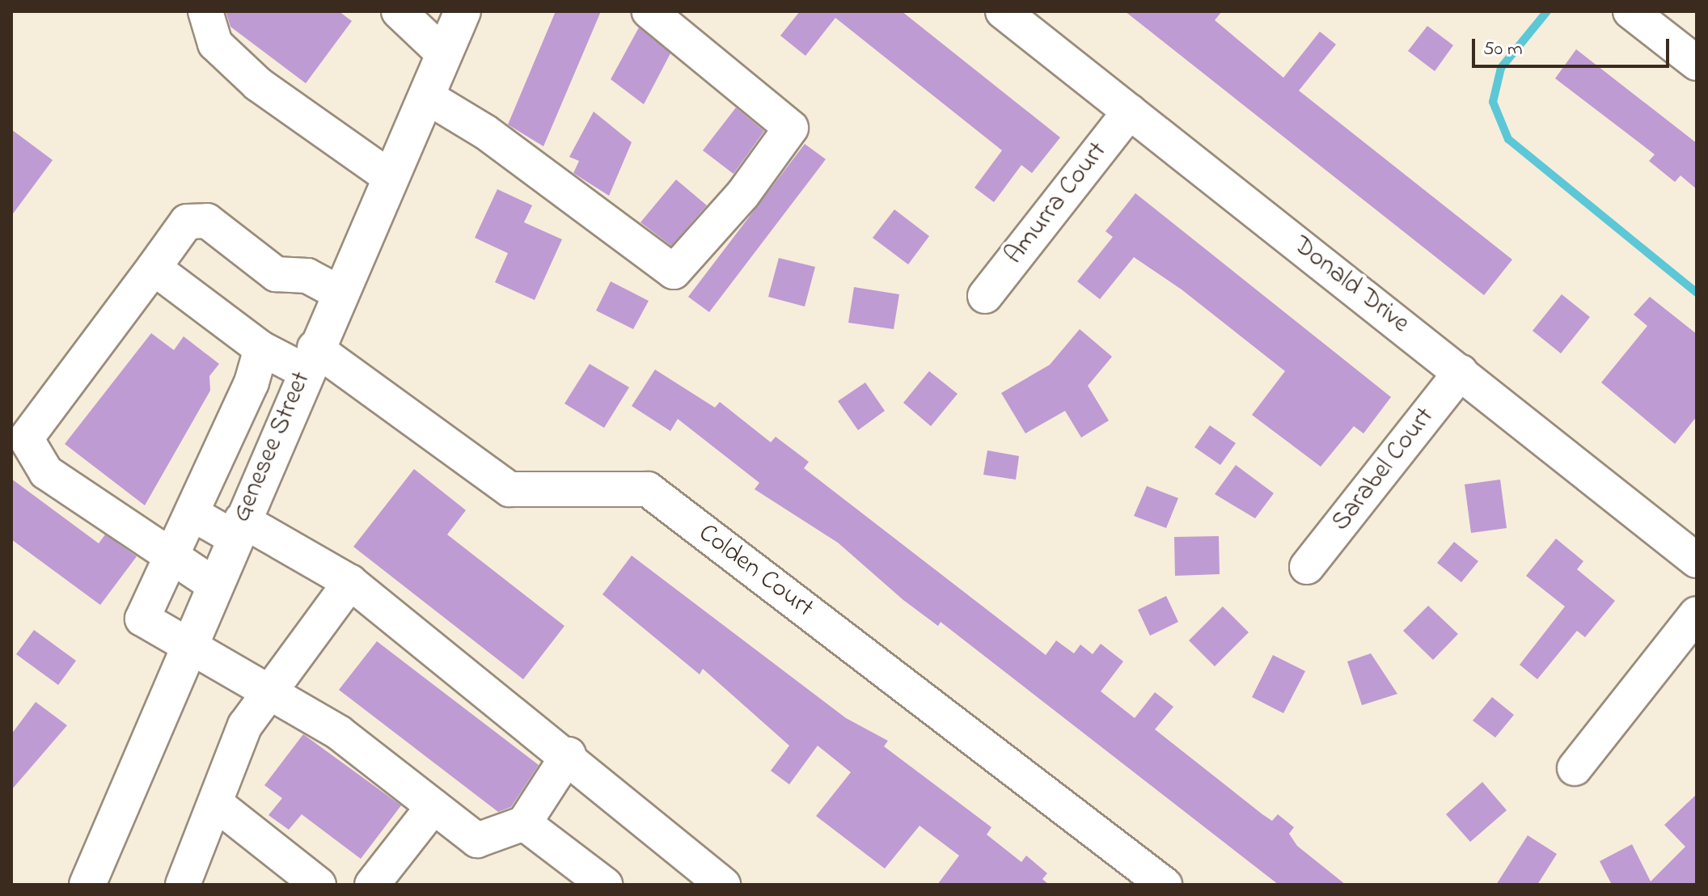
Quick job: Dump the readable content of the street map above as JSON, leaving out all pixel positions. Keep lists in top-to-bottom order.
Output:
{
  "streets": {
    "main road": ["Genesee Street"],
    "street": [
      "Amurra Court",
      "Donald Drive",
      "Sarabel Court",
      "Colden Court"
    ]
  },
  "crossings": [
    ["Amurra Court", "Donald Drive"],
    ["Donald Drive", "Sarabel Court"],
    ["Genesee Street", "Colden Court"]
  ],
  "scale_bar": "50 m"
}
